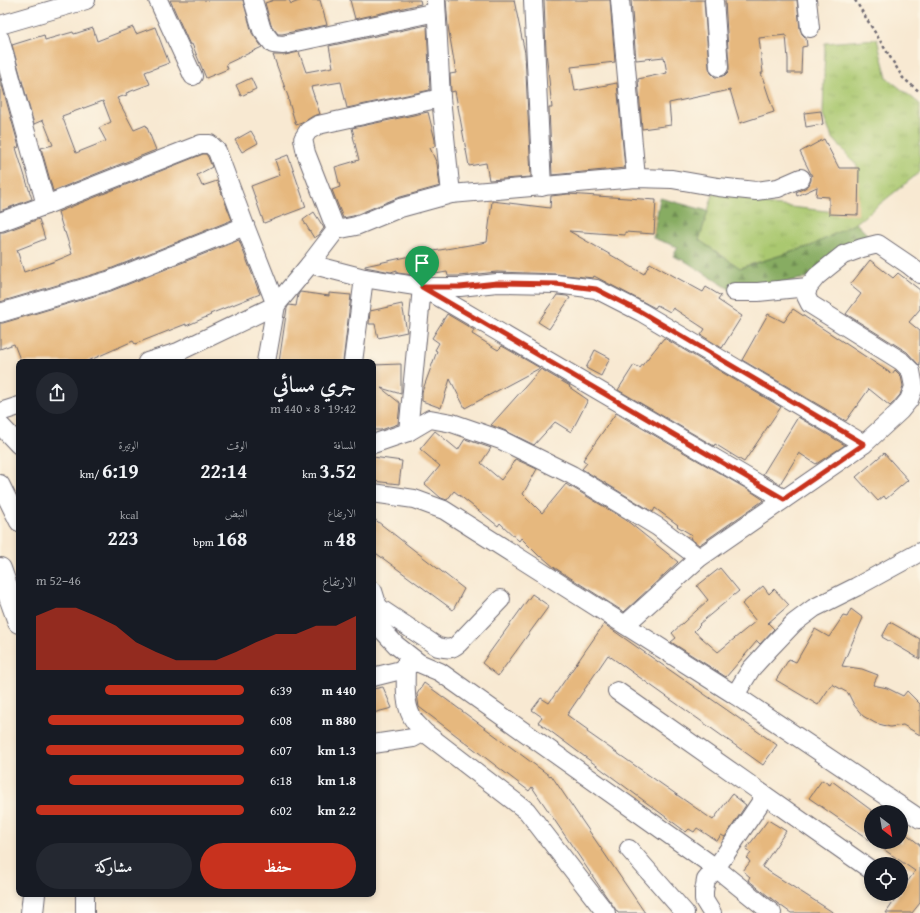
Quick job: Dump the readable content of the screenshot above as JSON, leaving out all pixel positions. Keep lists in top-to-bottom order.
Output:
{
  "north": "bottom right",
  "page": {
    "heading": ["جري مسائي", "19:42 · 8 × 440 m"],
    "stats": [
      ["المسافة", "3.52 km"],
      ["الوقت", "22:14"],
      ["الوتيرة", "6:19 /km"],
      ["الارتفاع", "48 m"],
      ["النبض", "168 bpm"],
      ["kcal", "223"]
    ],
    "chart": ["الارتفاع", "46–52 m"],
    "list": [
      {
        "name": "440 m",
        "note": "6:39"
      },
      {
        "name": "880 m",
        "note": "6:08"
      },
      {
        "name": "1.3 km",
        "note": "6:07"
      },
      {
        "name": "1.8 km",
        "note": "6:18"
      },
      {
        "name": "2.2 km",
        "note": "6:02"
      }
    ],
    "buttons": ["حفظ", "مشاركة"]
  }
}
